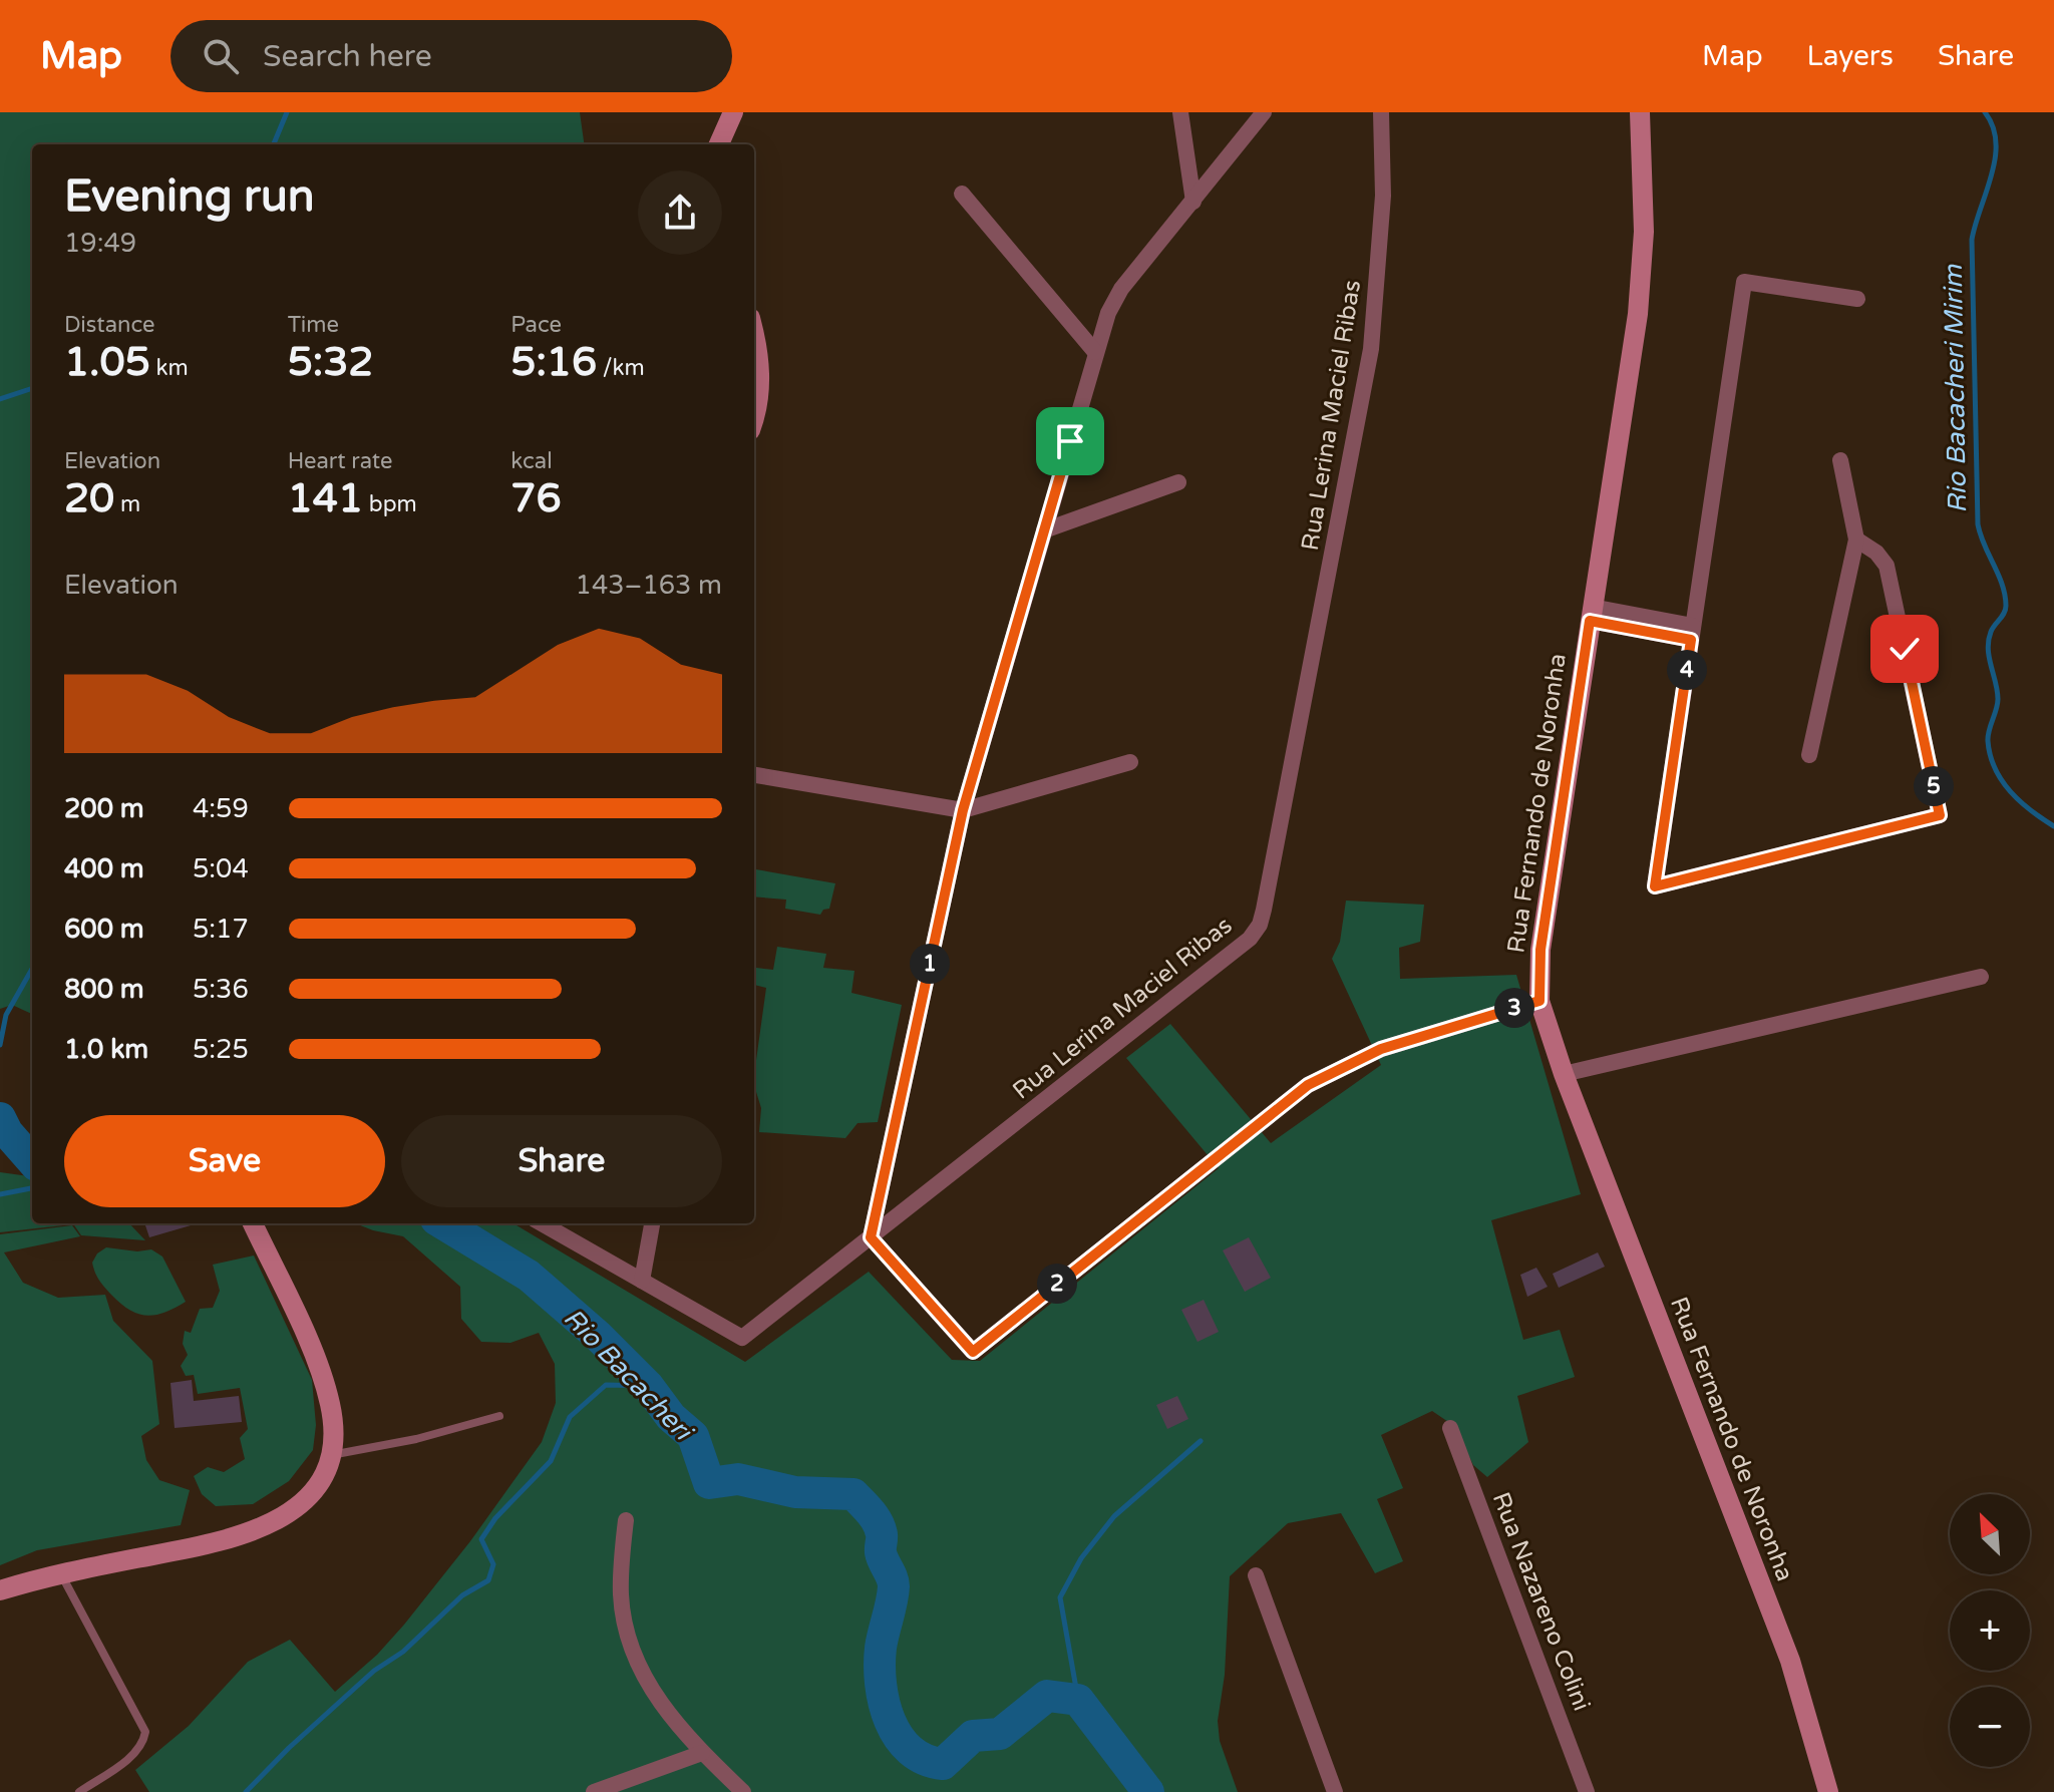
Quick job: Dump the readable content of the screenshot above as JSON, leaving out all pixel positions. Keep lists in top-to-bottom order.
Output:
{
  "streets": {
    "main road": ["Rua Fernando de Noronha"],
    "street": ["Rua Lerina Maciel Ribas", "Rua Nazareno Colini"]
  },
  "water": ["Rio Bacacheri Mirim", "Rio Bacacheri"],
  "north": "top left",
  "page": {
    "header": "Map",
    "search": "Search here",
    "nav": ["Map", "Layers", "Share"],
    "heading": ["Evening run", "19:49"],
    "stats": [
      ["Distance", "1.05 km"],
      ["Time", "5:32"],
      ["Pace", "5:16 /km"],
      ["Elevation", "20 m"],
      ["Heart rate", "141 bpm"],
      ["kcal", "76"]
    ],
    "chart": ["Elevation", "143–163 m"],
    "pins": [
      "4",
      "5",
      "1",
      "3",
      "2"
    ],
    "list": [
      {
        "name": "200 m",
        "note": "4:59"
      },
      {
        "name": "400 m",
        "note": "5:04"
      },
      {
        "name": "600 m",
        "note": "5:17"
      },
      {
        "name": "800 m",
        "note": "5:36"
      },
      {
        "name": "1.0 km",
        "note": "5:25"
      }
    ],
    "buttons": ["Save", "Share"],
    "map_buttons": ["+", "−"]
  }
}
